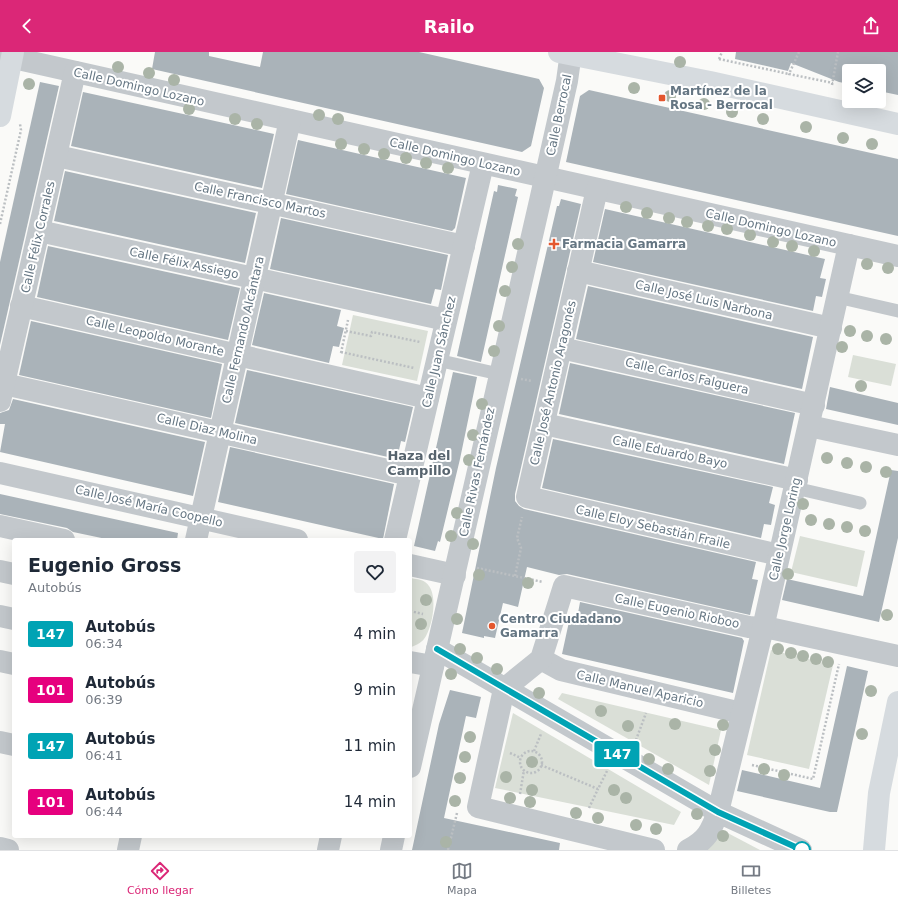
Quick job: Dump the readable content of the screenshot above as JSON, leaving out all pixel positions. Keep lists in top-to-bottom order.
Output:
{
  "streets": {
    "street": [
      "Calle Domingo Lozano",
      "Calle Berrocal",
      "Calle Francisco Martos",
      "Calle Félix Corrales",
      "Calle Félix Assiego",
      "Calle José Luis Narbona",
      "Calle Fernando Alcántara",
      "Calle Leopoldo Morante",
      "Calle Juan Sánchez",
      "Calle Carlos Falguera",
      "Calle José Antonio Aragonés",
      "Calle Diaz Molina",
      "Calle Eduardo Bayo",
      "Calle Rivas Fernández",
      "Calle José María Coopello",
      "Calle Eloy Sebastián Fraile",
      "Calle Jorge Loring",
      "Calle Eugenio Rioboo",
      "Calle Manuel Aparicio"
    ]
  },
  "crossings": [
    ["Calle Domingo Lozano", "Calle Berrocal"],
    ["Calle Domingo Lozano", "Calle Félix Corrales"],
    ["Calle Domingo Lozano", "Calle Fernando Alcántara"],
    ["Calle Domingo Lozano", "Calle Juan Sánchez"],
    ["Calle Domingo Lozano", "Calle José Antonio Aragonés"],
    ["Calle Domingo Lozano", "Calle Rivas Fernández"],
    ["Calle Domingo Lozano", "Calle Jorge Loring"],
    ["Calle Berrocal", "Calle Rivas Fernández"],
    ["Calle Francisco Martos", "Calle Félix Corrales"],
    ["Calle Francisco Martos", "Calle Fernando Alcántara"],
    ["Calle Francisco Martos", "Calle Juan Sánchez"],
    ["Calle Félix Corrales", "Calle Félix Assiego"],
    ["Calle Félix Corrales", "Calle Leopoldo Morante"],
    ["Calle Félix Corrales", "Calle Diaz Molina"],
    ["Calle Félix Assiego", "Calle Fernando Alcántara"],
    ["Calle Félix Assiego", "Calle Juan Sánchez"],
    ["Calle José Luis Narbona", "Calle José Antonio Aragonés"],
    ["Calle José Luis Narbona", "Calle Jorge Loring"],
    ["Calle Fernando Alcántara", "Calle Leopoldo Morante"],
    ["Calle Fernando Alcántara", "Calle Diaz Molina"],
    ["Calle Fernando Alcántara", "Calle José María Coopello"],
    ["Calle Leopoldo Morante", "Calle Juan Sánchez"],
    ["Calle Juan Sánchez", "Calle Diaz Molina"],
    ["Calle Carlos Falguera", "Calle José Antonio Aragonés"],
    ["Calle Carlos Falguera", "Calle Jorge Loring"],
    ["Calle José Antonio Aragonés", "Calle Eduardo Bayo"],
    ["Calle José Antonio Aragonés", "Calle Eloy Sebastián Fraile"],
    ["Calle Eduardo Bayo", "Calle Jorge Loring"],
    ["Calle Eloy Sebastián Fraile", "Calle Jorge Loring"],
    ["Calle Jorge Loring", "Calle Eugenio Rioboo"],
    ["Calle Jorge Loring", "Calle Manuel Aparicio"]
  ],
  "districts": ["Haza del Campillo"],
  "places": {
    "transit": ["Martínez de la Rosa - Berrocal"],
    "health": ["Farmacia Gamarra"],
    "other": ["Centro Ciudadano Gamarra"]
  },
  "lines": ["bus line 147"],
  "page": {
    "header": "Railo",
    "on_map": "147",
    "heading": ["Eugenio Gross", "Autobús"],
    "list": [
      {
        "mark": "147",
        "name": "Autobús",
        "note": "06:34",
        "value": "4 min"
      },
      {
        "mark": "101",
        "name": "Autobús",
        "note": "06:39",
        "value": "9 min"
      },
      {
        "mark": "147",
        "name": "Autobús",
        "note": "06:41",
        "value": "11 min"
      },
      {
        "mark": "101",
        "name": "Autobús",
        "note": "06:44",
        "value": "14 min"
      }
    ],
    "tabs": ["Cómo llegar", "Mapa", "Billetes"]
  }
}
